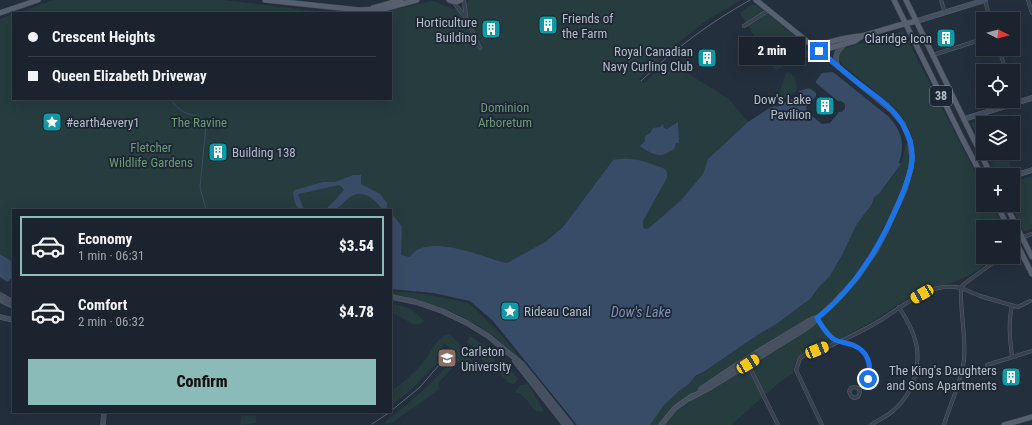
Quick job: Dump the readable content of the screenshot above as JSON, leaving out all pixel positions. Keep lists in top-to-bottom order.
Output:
{
  "streets": {
    "main road": ["38"]
  },
  "water": ["Dow's Lake"],
  "parks": ["Dominion Arboretum", "The Ravine", "Fletcher Wildlife Gardens"],
  "places": {
    "building": [
      "Friends of the Farm",
      "Horticulture Building",
      "Claridge Icon",
      "Royal Canadian Navy Curling Club",
      "Dow's Lake Pavilion",
      "Building 138",
      "The King's Daughters and Sons Apartments"
    ],
    "place": ["#earth4every1", "Rideau Canal"],
    "school or university": ["Carleton University"]
  },
  "north": "right",
  "page": {
    "map_buttons": ["+", "−"],
    "banner": ["Crescent Heights", "Queen Elizabeth Driveway"],
    "bubble": "2 min",
    "list": [
      {
        "name": "Economy",
        "note": "1 min · 06:31",
        "value": "$3.54"
      },
      {
        "name": "Comfort",
        "note": "2 min · 06:32",
        "value": "$4.78"
      }
    ],
    "buttons": "Confirm"
  }
}
